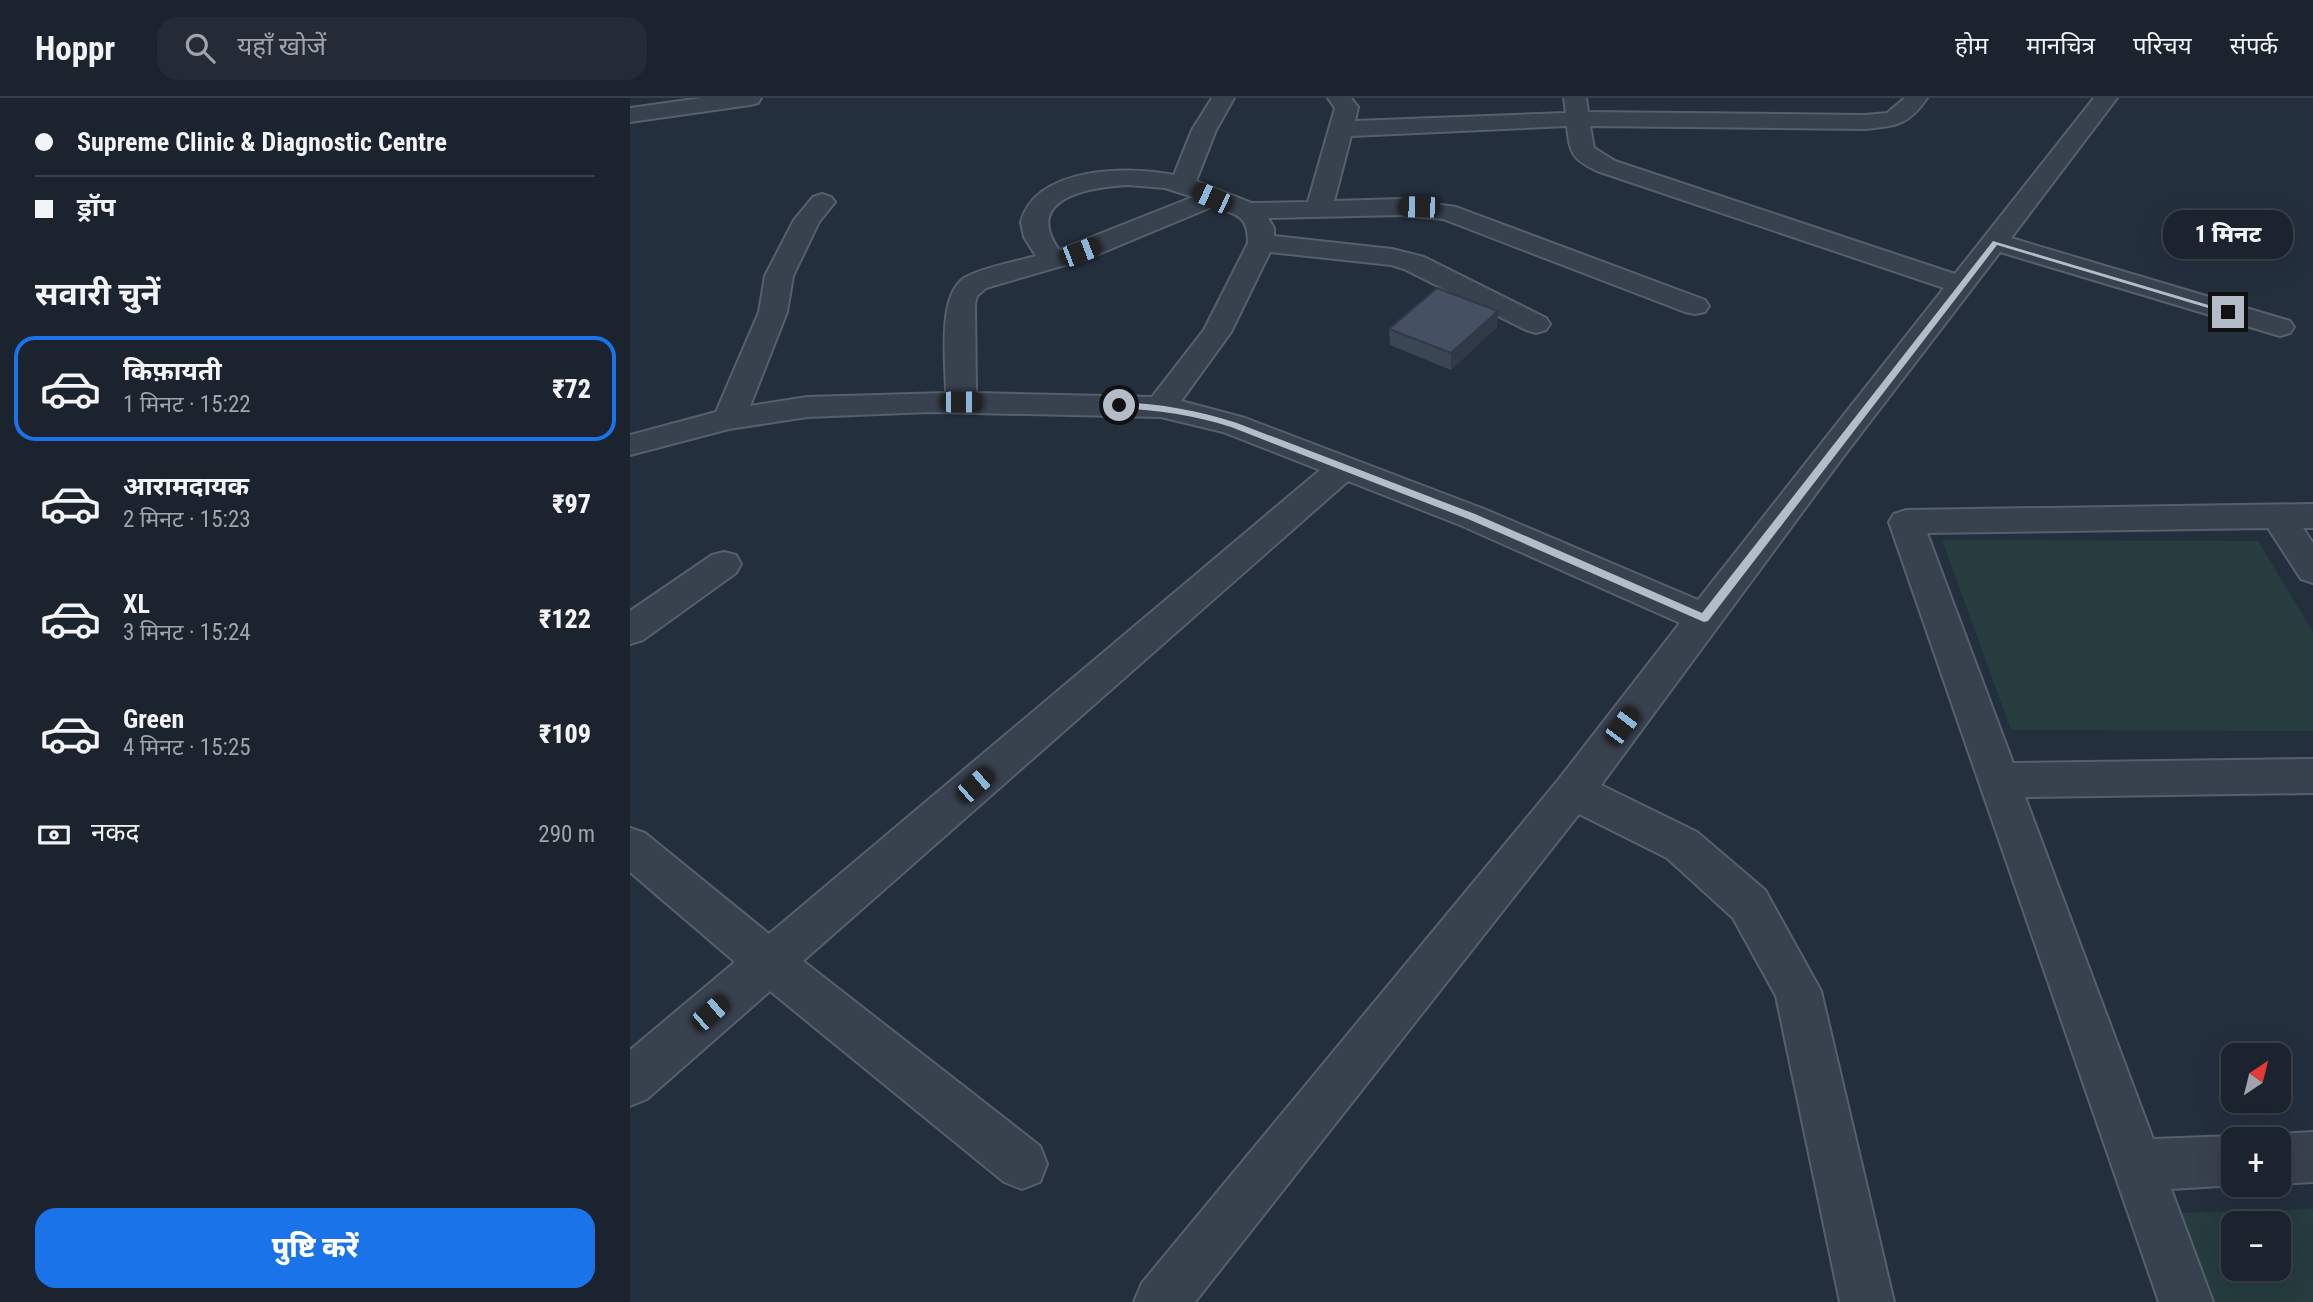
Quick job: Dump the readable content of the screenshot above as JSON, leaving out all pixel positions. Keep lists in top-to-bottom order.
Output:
{
  "north": "top right",
  "page": {
    "header": "Hoppr",
    "search": "यहाँ खोजें",
    "nav": [
      "होम",
      "मानचित्र",
      "परिचय",
      "संपर्क"
    ],
    "banner": ["Supreme Clinic & Diagnostic Centre", "ड्रॉप"],
    "bubble": "1 मिनट",
    "heading": "सवारी चुनें",
    "list": [
      {
        "name": "किफ़ायती",
        "note": "1 मिनट · 15:22",
        "value": "₹72"
      },
      {
        "name": "आरामदायक",
        "note": "2 मिनट · 15:23",
        "value": "₹97"
      },
      {
        "name": "XL",
        "note": "3 मिनट · 15:24",
        "value": "₹122"
      },
      {
        "name": "Green",
        "note": "4 मिनट · 15:25",
        "value": "₹109"
      }
    ],
    "pay": ["नकद", "290 m"],
    "map_buttons": ["+", "−"],
    "buttons": "पुष्टि करें"
  }
}
